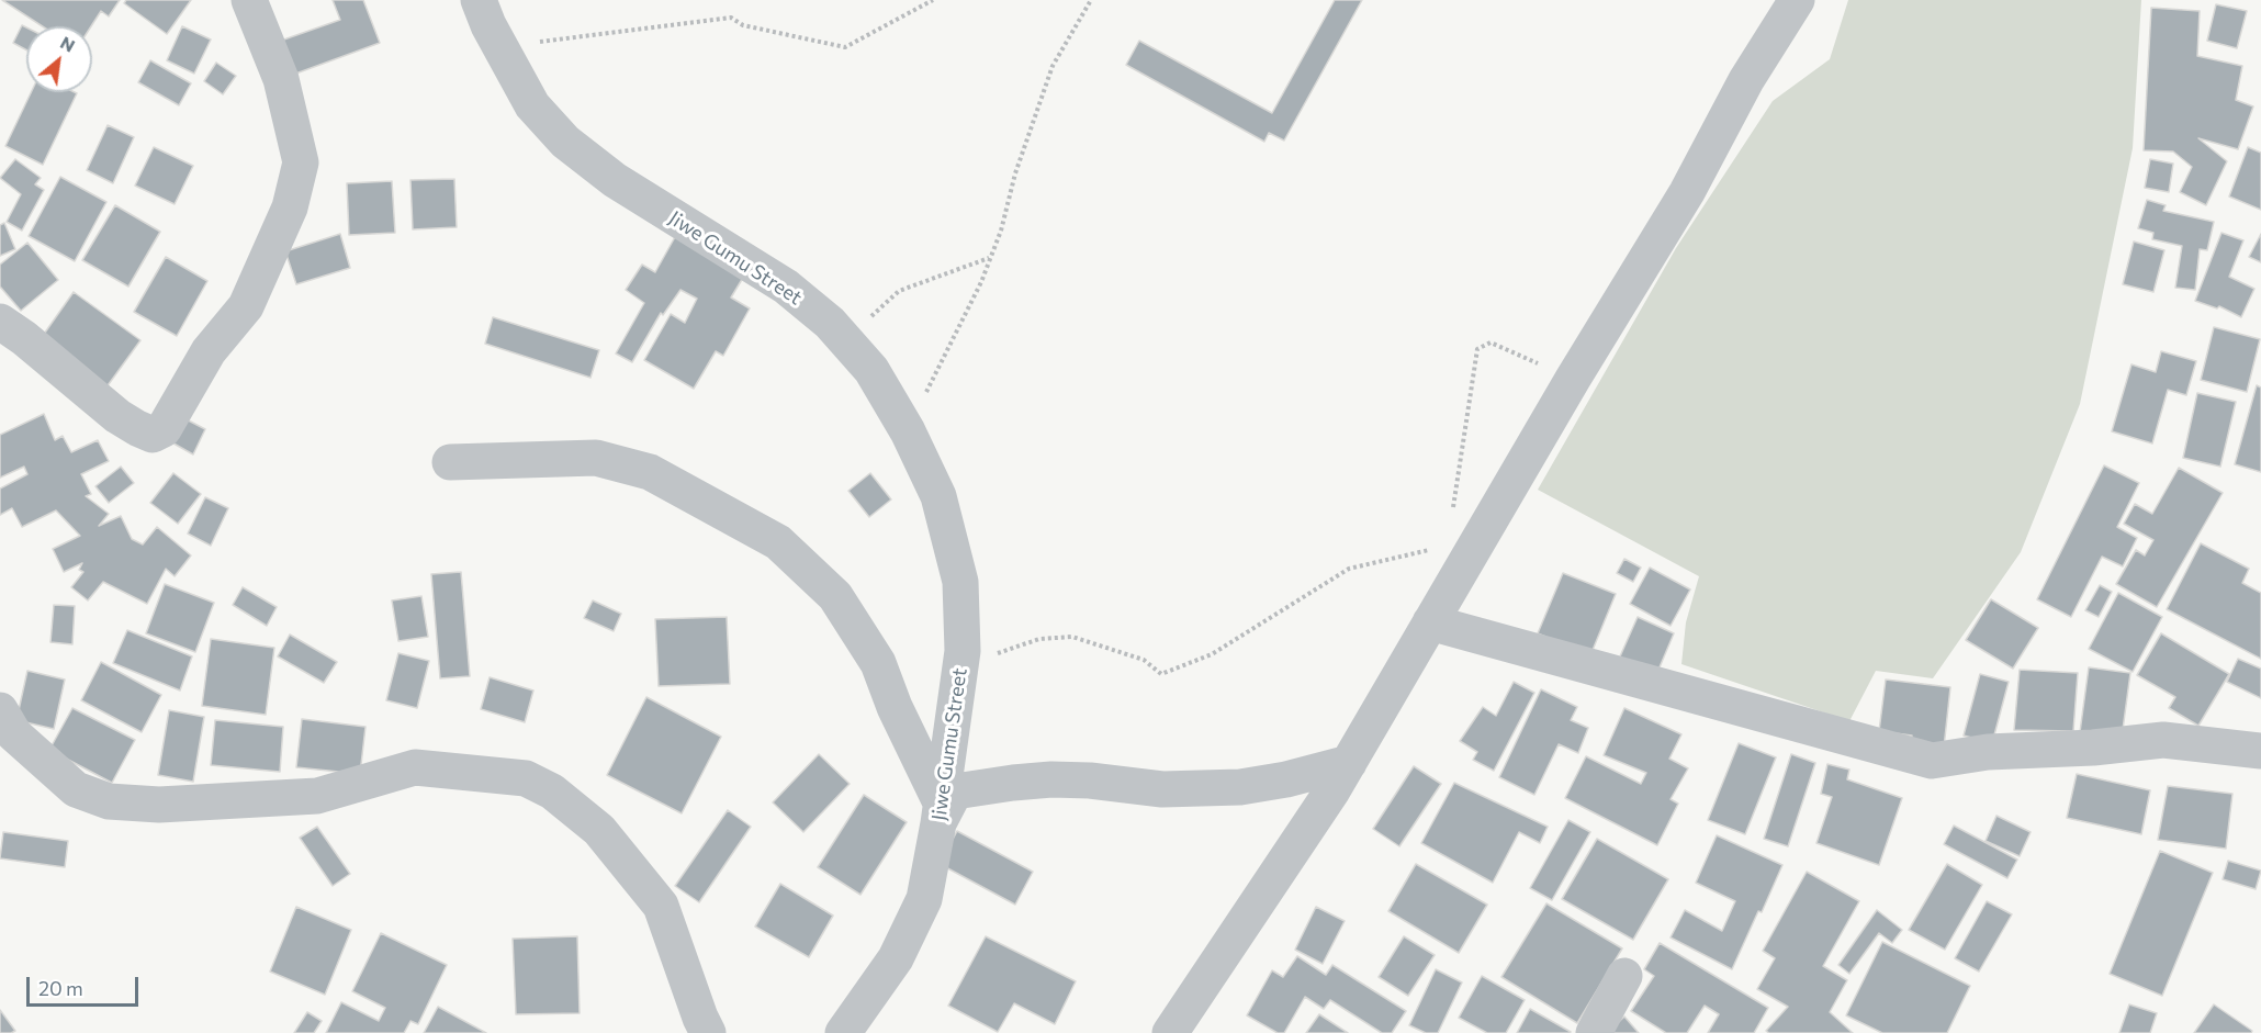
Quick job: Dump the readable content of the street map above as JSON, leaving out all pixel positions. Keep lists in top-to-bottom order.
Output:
{
  "streets": {
    "street": ["Jiwe Gumu Street"]
  },
  "scale_bar": "20 m",
  "north": "top right"
}
